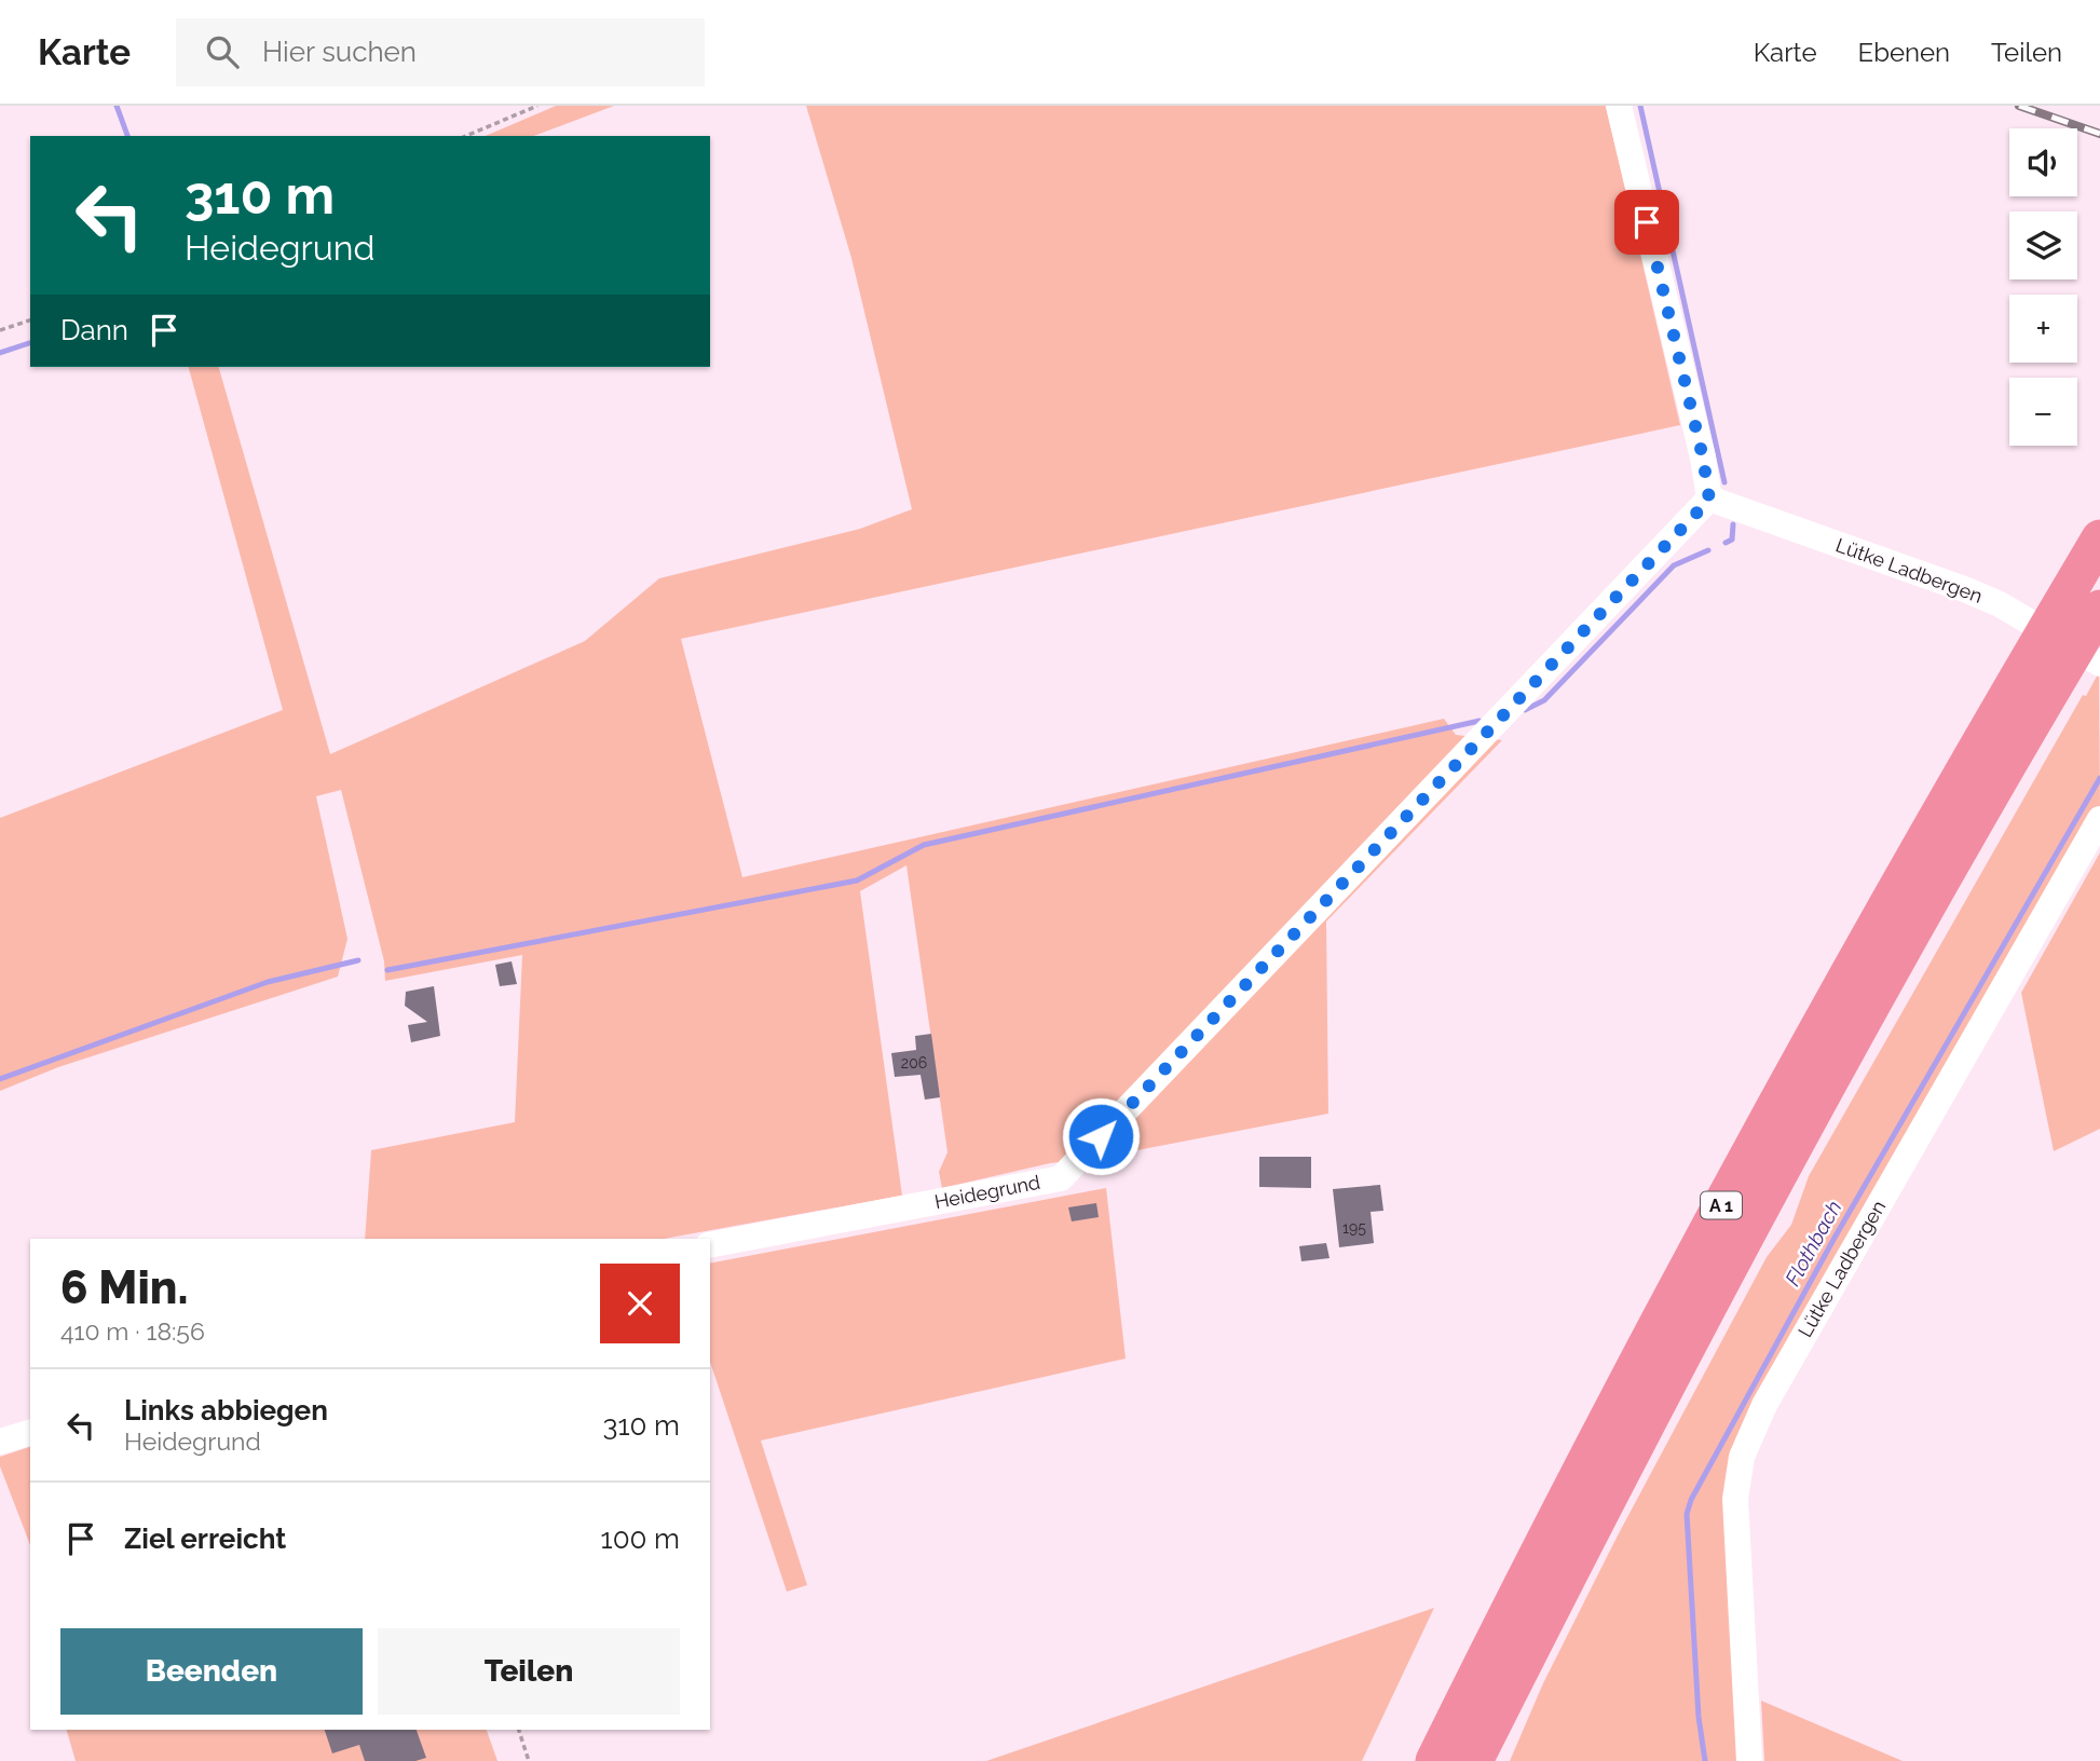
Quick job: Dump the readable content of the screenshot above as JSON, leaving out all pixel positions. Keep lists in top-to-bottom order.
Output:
{
  "streets": {
    "highway": ["A 1"],
    "street": ["Lütke Ladbergen", "Heidegrund"]
  },
  "crossings": [
    ["Lütke Ladbergen", "Heidegrund"]
  ],
  "water": ["Flothbach"],
  "house_numbers": ["206", "195"],
  "page": {
    "header": "Karte",
    "search": "Hier suchen",
    "nav": ["Karte", "Ebenen", "Teilen"],
    "map_buttons": ["+", "−"],
    "turn": ["310 m", "Heidegrund"],
    "then": "Dann",
    "heading": ["6 Min.", "410 m · 18:56"],
    "list": [
      {
        "name": "Links abbiegen",
        "note": "Heidegrund",
        "value": "310 m"
      },
      {
        "name": "Ziel erreicht",
        "value": "100 m"
      }
    ],
    "buttons": ["Beenden", "Teilen"]
  }
}
